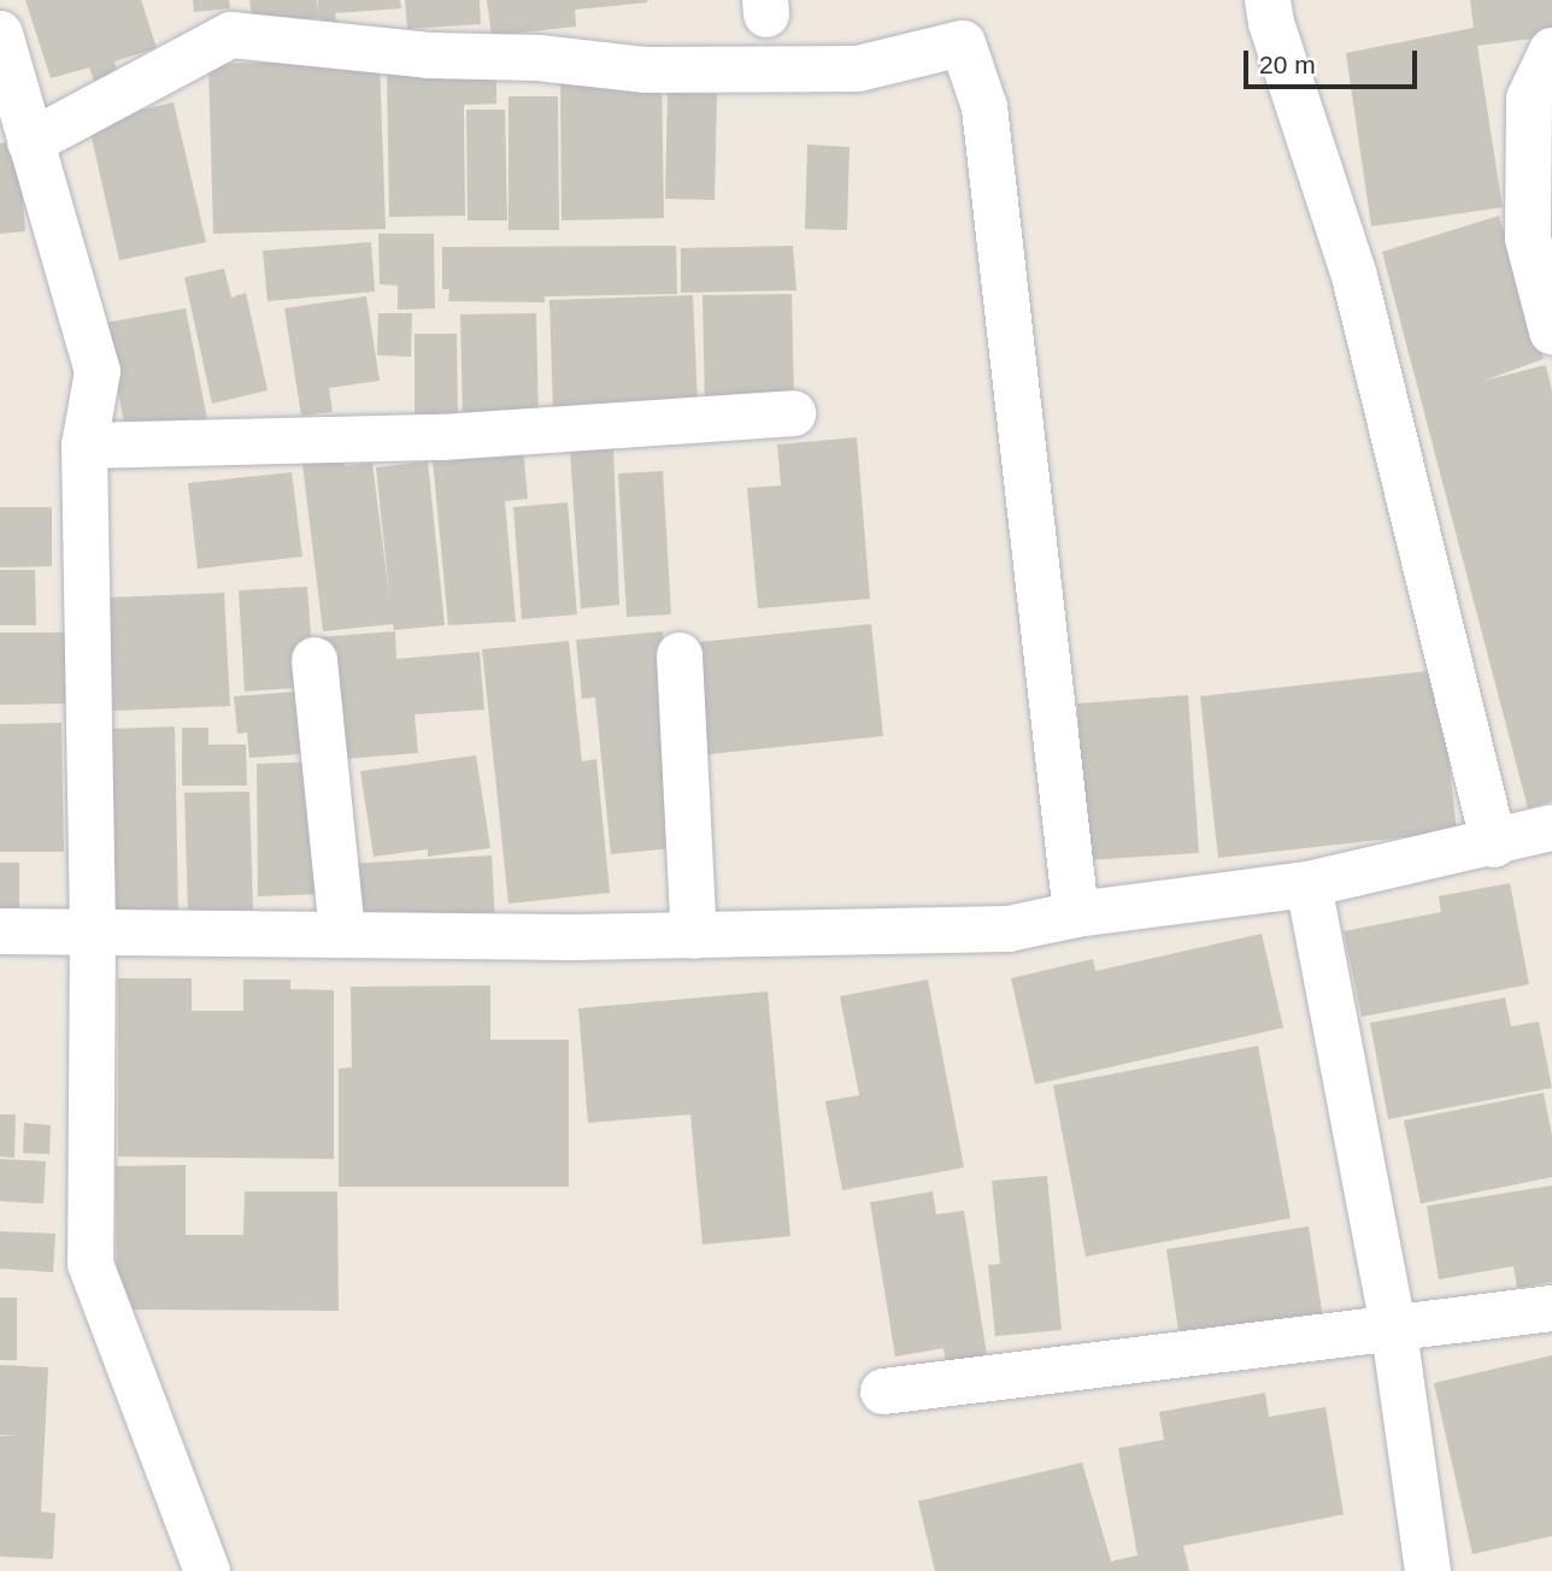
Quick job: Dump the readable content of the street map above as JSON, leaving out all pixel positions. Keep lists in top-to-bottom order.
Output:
{
  "scale_bar": "20 m"
}
